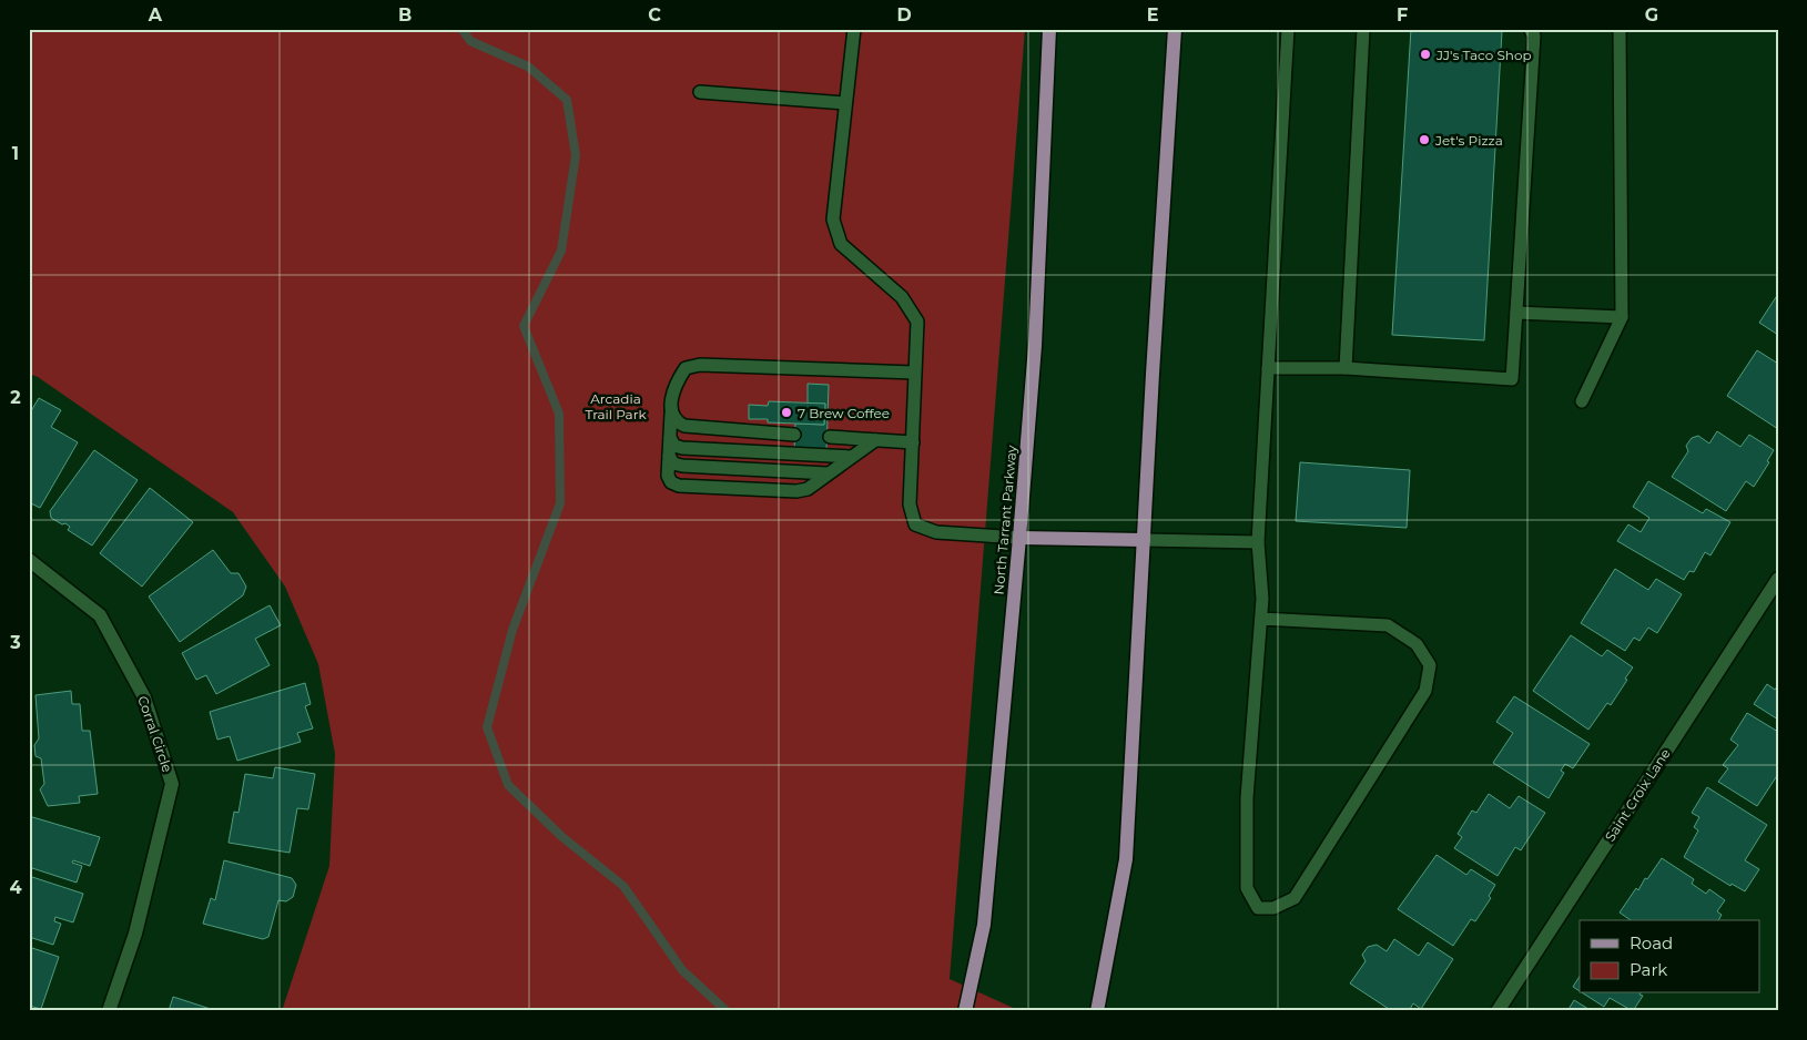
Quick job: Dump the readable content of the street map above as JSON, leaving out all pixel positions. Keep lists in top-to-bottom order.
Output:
{
  "streets": {
    "main road": ["North Tarrant Parkway"],
    "street": ["Corral Circle", "Saint Croix Lane"]
  },
  "parks": ["Arcadia Trail Park"],
  "places": ["JJ's Taco Shop", "Jet's Pizza", "7 Brew Coffee"],
  "legend": ["Road", "Park"],
  "grid": {
    "columns": [
      "A",
      "B",
      "C",
      "D",
      "E",
      "F",
      "G"
    ],
    "rows": [
      "1",
      "2",
      "3",
      "4"
    ]
  }
}
